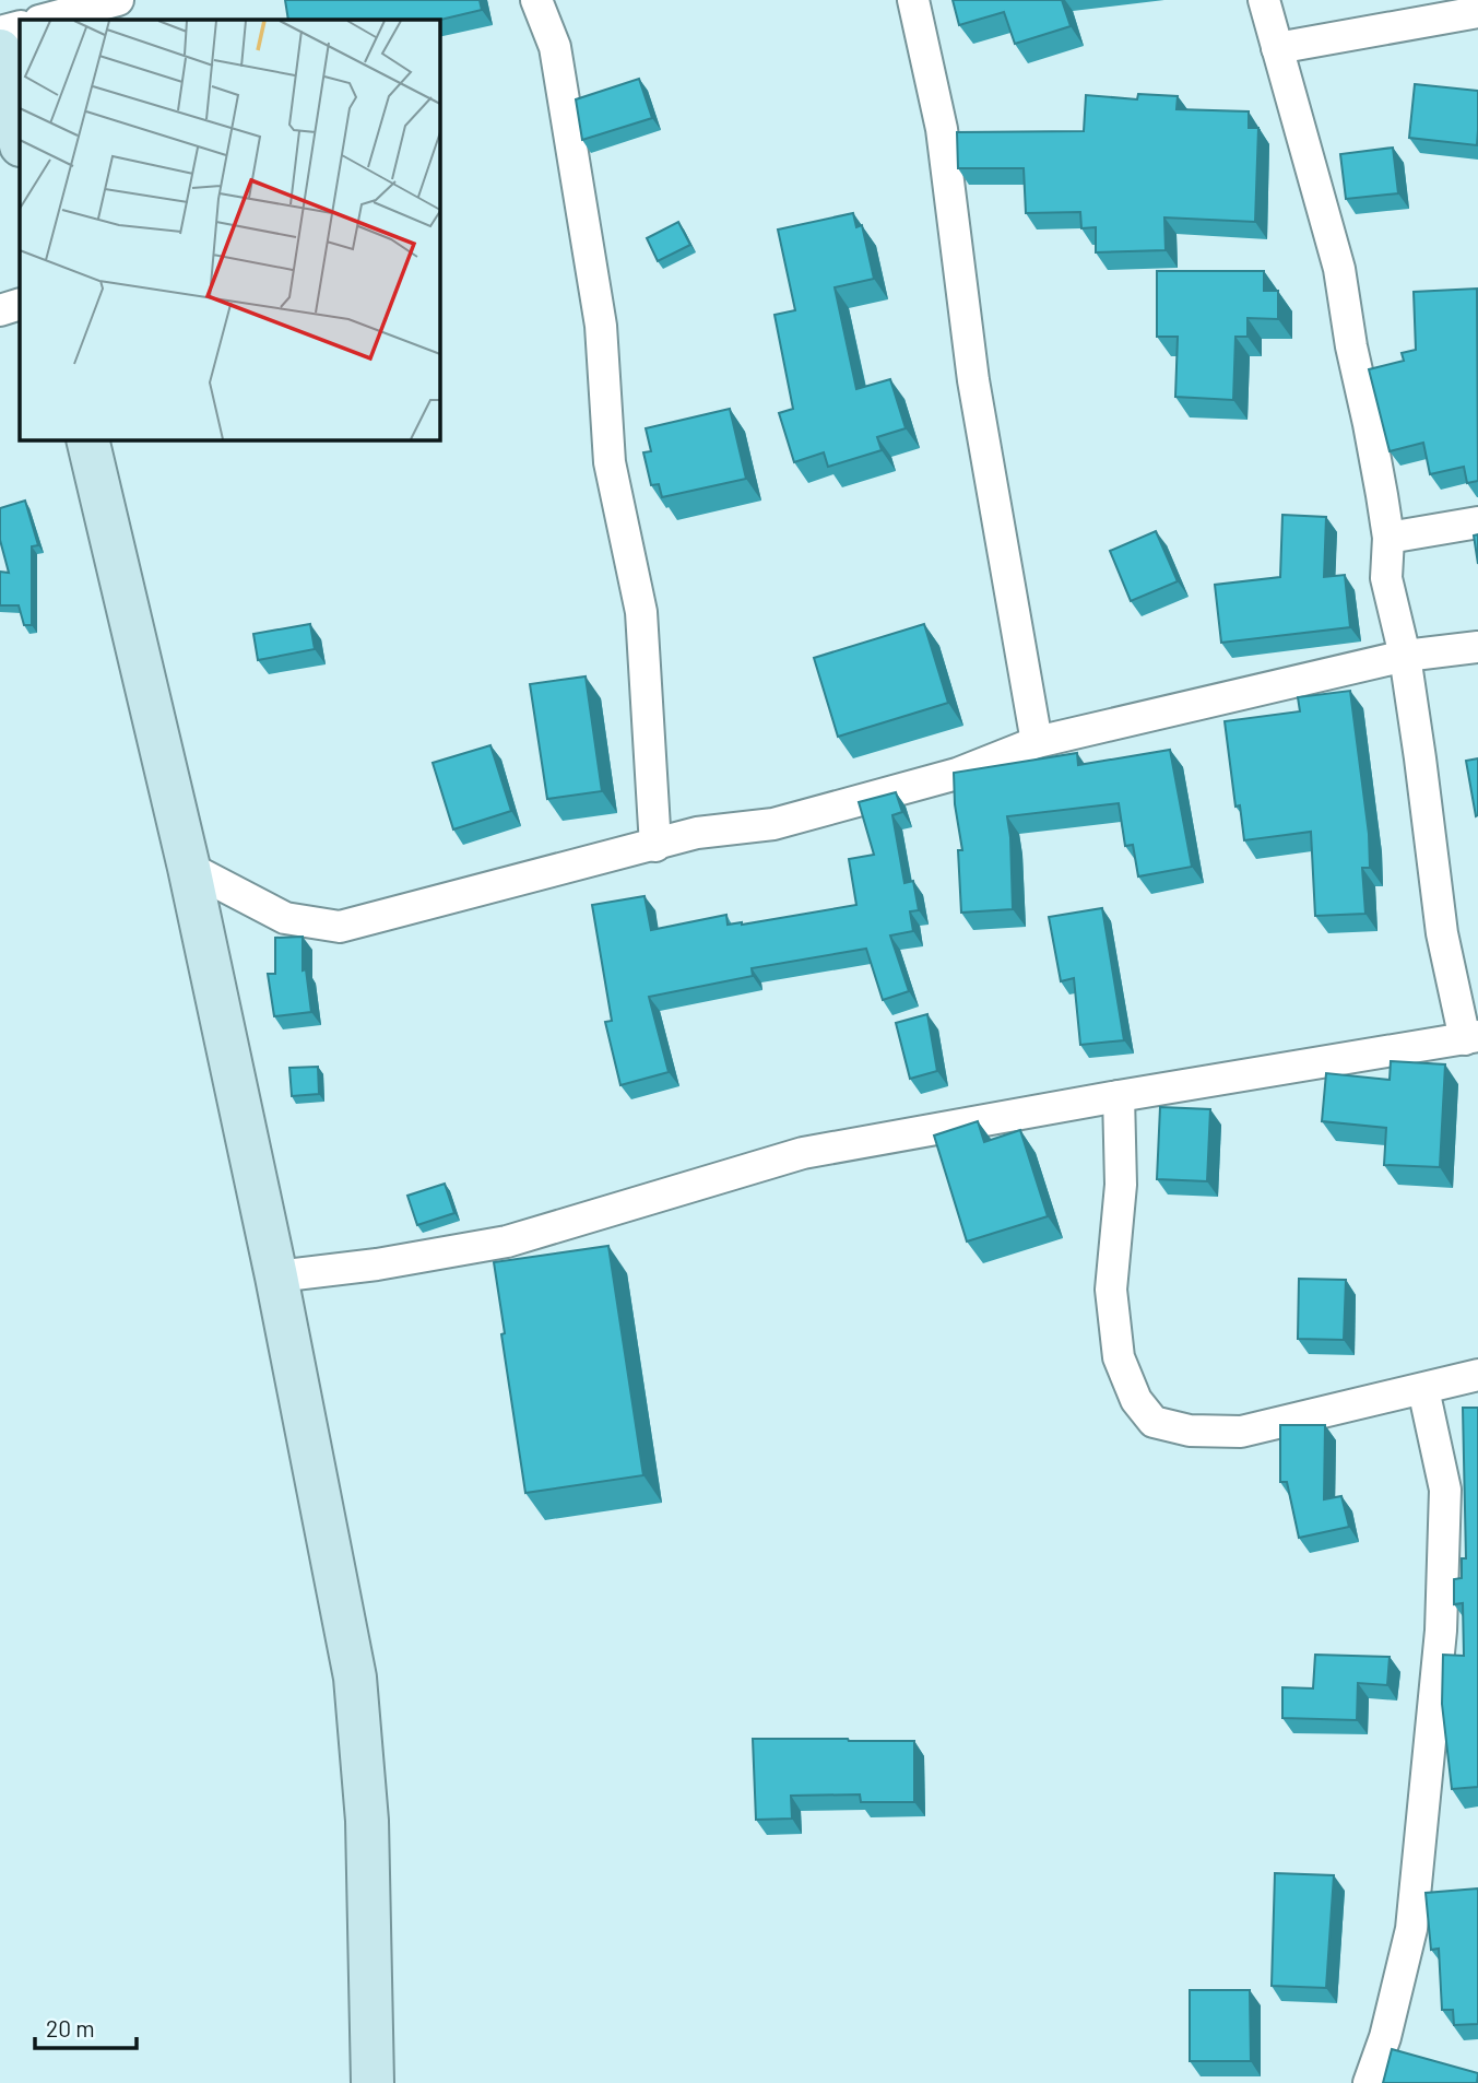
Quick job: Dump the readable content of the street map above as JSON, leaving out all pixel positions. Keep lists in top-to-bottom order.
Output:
{
  "scale_bar": "20 m"
}
